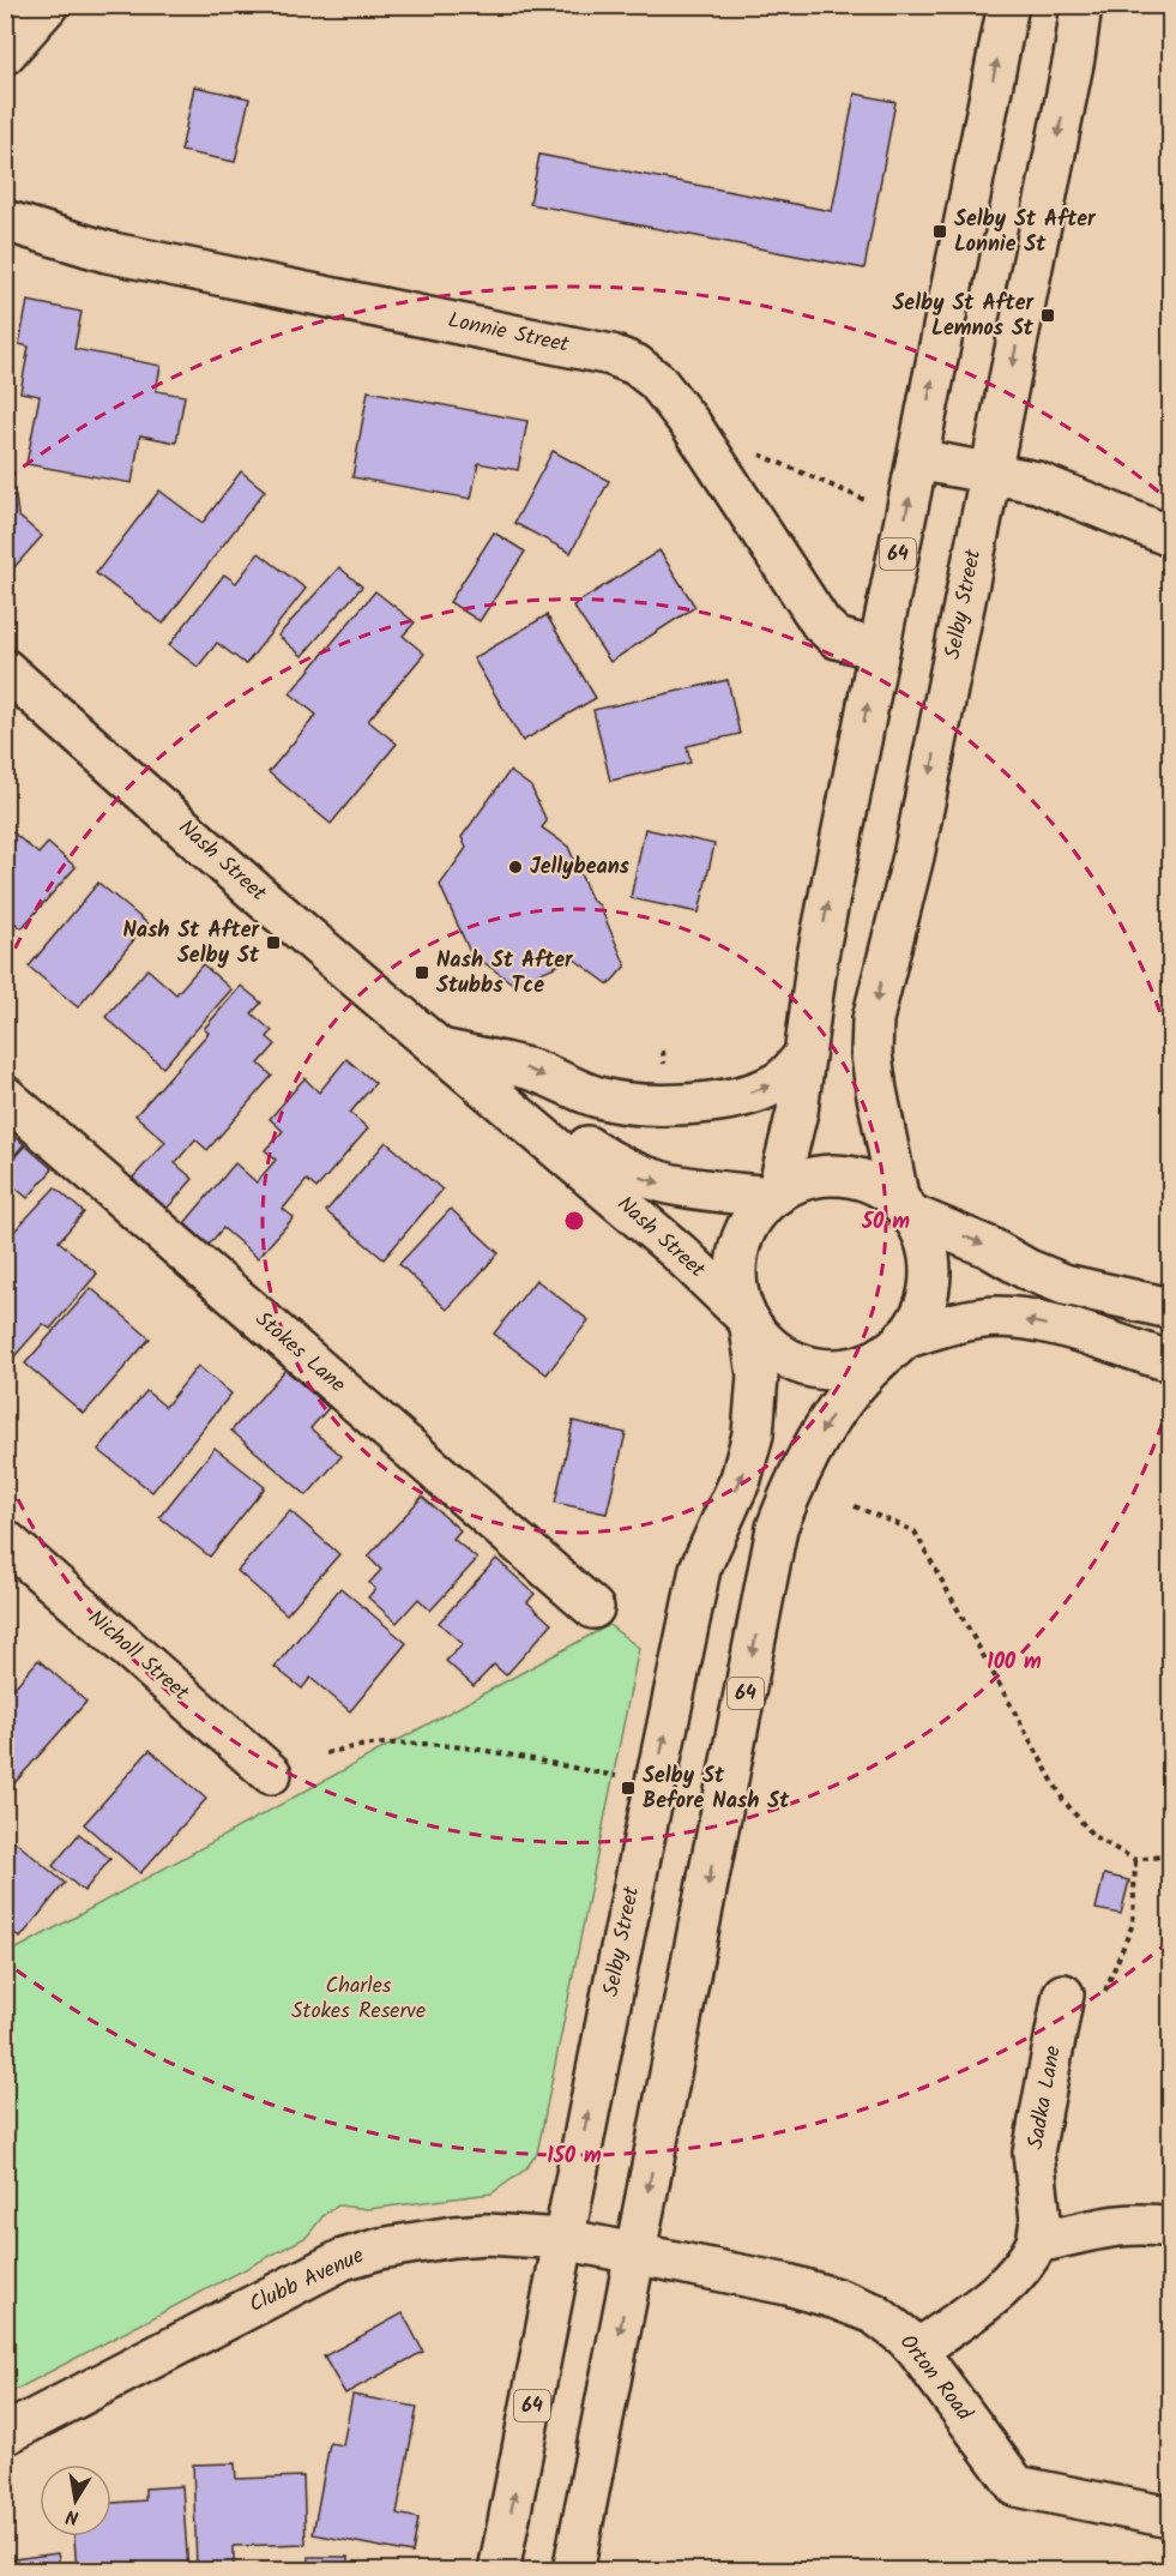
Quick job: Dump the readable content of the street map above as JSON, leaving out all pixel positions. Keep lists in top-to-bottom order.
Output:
{
  "streets": {
    "main road": [
      "Lonnie Street",
      "64",
      "Selby Street",
      "Nash Street",
      "Stokes Lane",
      "Nicholl Street",
      "Sadka Lane",
      "Clubb Avenue",
      "Orton Road"
    ]
  },
  "crossings": [
    ["Lonnie Street", "64"],
    ["64", "Selby Street"],
    ["64", "Nash Street"],
    ["64", "Clubb Avenue"],
    ["64", "Orton Road"],
    ["Selby Street", "Nash Street"],
    ["Selby Street", "Clubb Avenue"],
    ["Clubb Avenue", "Orton Road"]
  ],
  "parks": ["Charles Stokes Reserve"],
  "places": {
    "transit": [
      "Selby St After Lonnie St",
      "Selby St After Lemnos St",
      "Nash St After Selby St",
      "Nash St After Stubbs Tce",
      "Selby St Before Nash St"
    ],
    "other": ["Jellybeans"]
  },
  "north": "bottom",
  "rings": ["50 m", "100 m", "150 m"]
}
